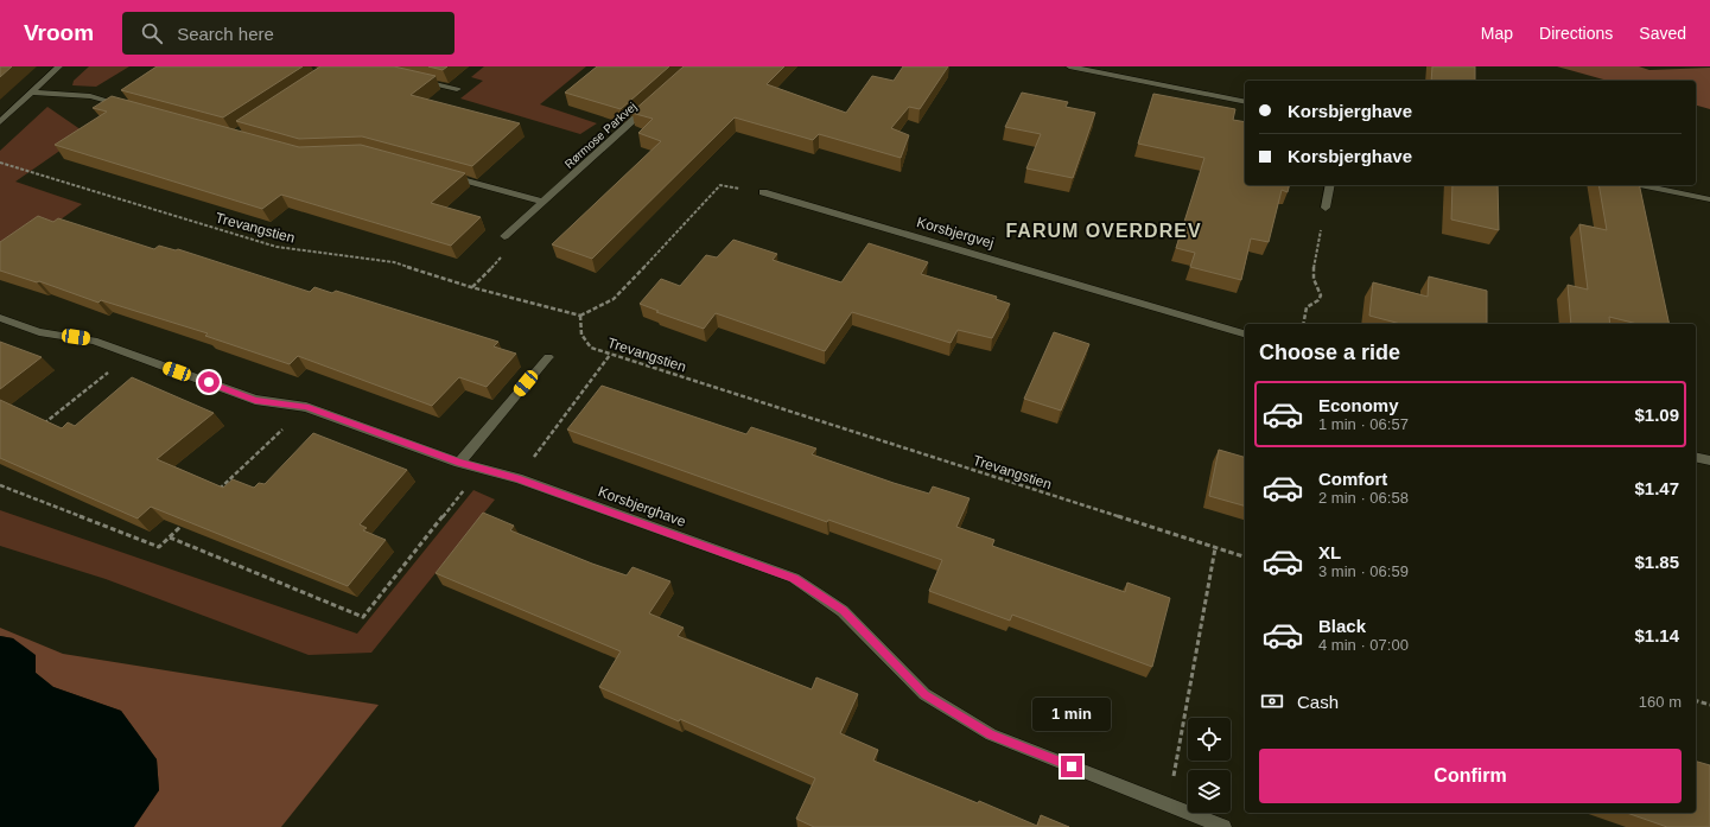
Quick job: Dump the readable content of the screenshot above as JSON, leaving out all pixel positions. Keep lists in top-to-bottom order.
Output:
{
  "streets": {
    "street": ["Rørmose Parkvej", "Korsbjergvej", "Korsbjerghave"],
    "path": ["Trevangstien"]
  },
  "districts": ["FARUM OVERDREV"],
  "page": {
    "header": "Vroom",
    "search": "Search here",
    "nav": ["Map", "Directions", "Saved"],
    "banner": ["Korsbjerghave", "Korsbjerghave"],
    "heading": "Choose a ride",
    "list": [
      {
        "name": "Economy",
        "note": "1 min · 06:57",
        "value": "$1.09"
      },
      {
        "name": "Comfort",
        "note": "2 min · 06:58",
        "value": "$1.47"
      },
      {
        "name": "XL",
        "note": "3 min · 06:59",
        "value": "$1.85"
      },
      {
        "name": "Black",
        "note": "4 min · 07:00",
        "value": "$1.14"
      }
    ],
    "pay": ["Cash", "160 m"],
    "bubble": "1 min",
    "buttons": "Confirm"
  }
}
